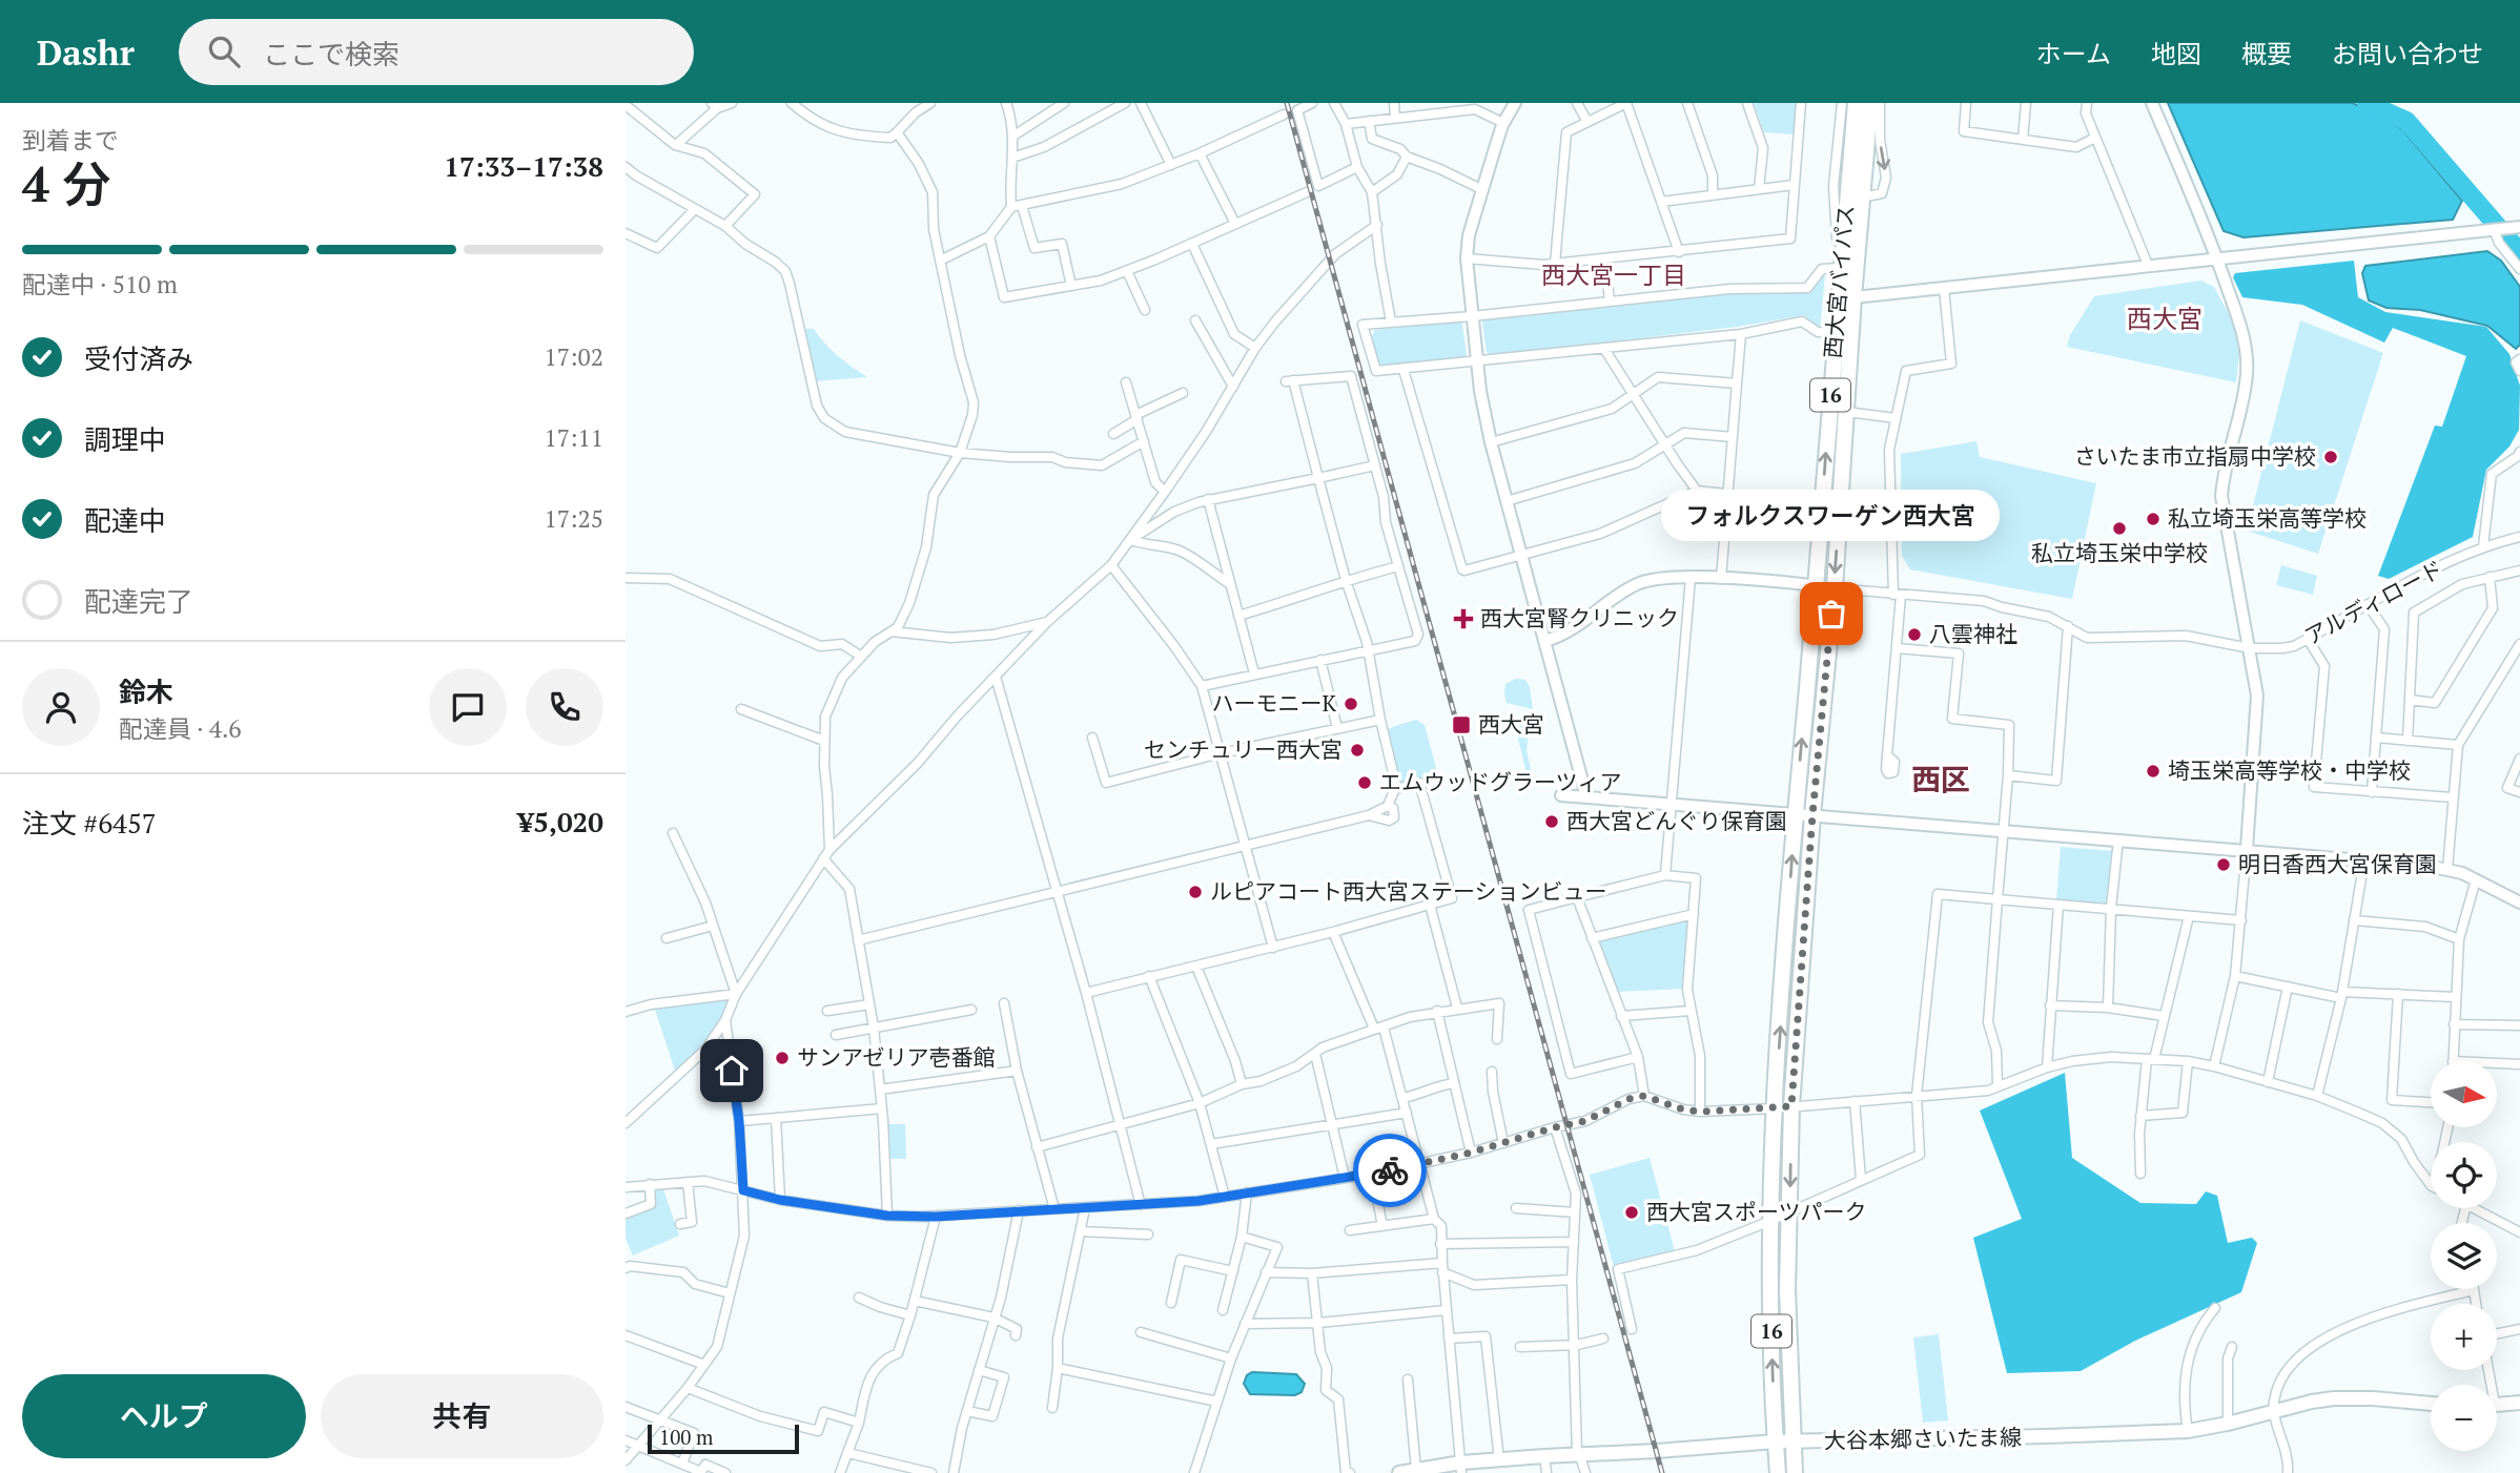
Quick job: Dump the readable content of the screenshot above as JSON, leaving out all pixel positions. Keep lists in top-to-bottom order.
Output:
{
  "streets": {
    "highway": ["西大宮バイパス", "16"],
    "main road": ["大谷本郷さいたま線"],
    "street": ["アルディロード"]
  },
  "crossings": [
    ["西大宮バイパス", "アルディロード"],
    ["西大宮バイパス", "大谷本郷さいたま線"]
  ],
  "districts": ["西大宮一丁目", "西大宮", "西区"],
  "places": {
    "other": [
      "さいたま市立指扇中学校",
      "私立埼玉栄高等学校",
      "私立埼玉栄中学校",
      "フォルクスワーゲン西大宮",
      "八雲神社",
      "ハーモニーK",
      "センチュリー西大宮",
      "埼玉栄高等学校・中学校",
      "エムウッドグラーツィア",
      "西大宮どんぐり保育園",
      "明日香西大宮保育園",
      "ルピアコート西大宮ステーションビュー",
      "サンアゼリア壱番館",
      "西大宮スポーツパーク"
    ],
    "health": ["西大宮腎クリニック"],
    "transit": ["西大宮"]
  },
  "scale_bar": "100 m",
  "north": "right",
  "page": {
    "header": "Dashr",
    "search": "ここで検索",
    "nav": [
      "ホーム",
      "地図",
      "概要",
      "お問い合わせ"
    ],
    "heading": ["4 分", "到着まで", "17:33–17:38"],
    "panel": [
      "鈴木",
      "配達員 · 4.6",
      "注文 #6457",
      "¥5,020"
    ],
    "bar": "配達中 · 510 m",
    "list": [
      ["受付済み", "17:02"],
      ["調理中", "17:11"],
      ["配達中", "17:25"],
      "配達完了"
    ],
    "bubble": "フォルクスワーゲン西大宮",
    "map_buttons": ["+", "−"],
    "buttons": ["ヘルプ", "共有"],
    "scale": "100 m"
  }
}
